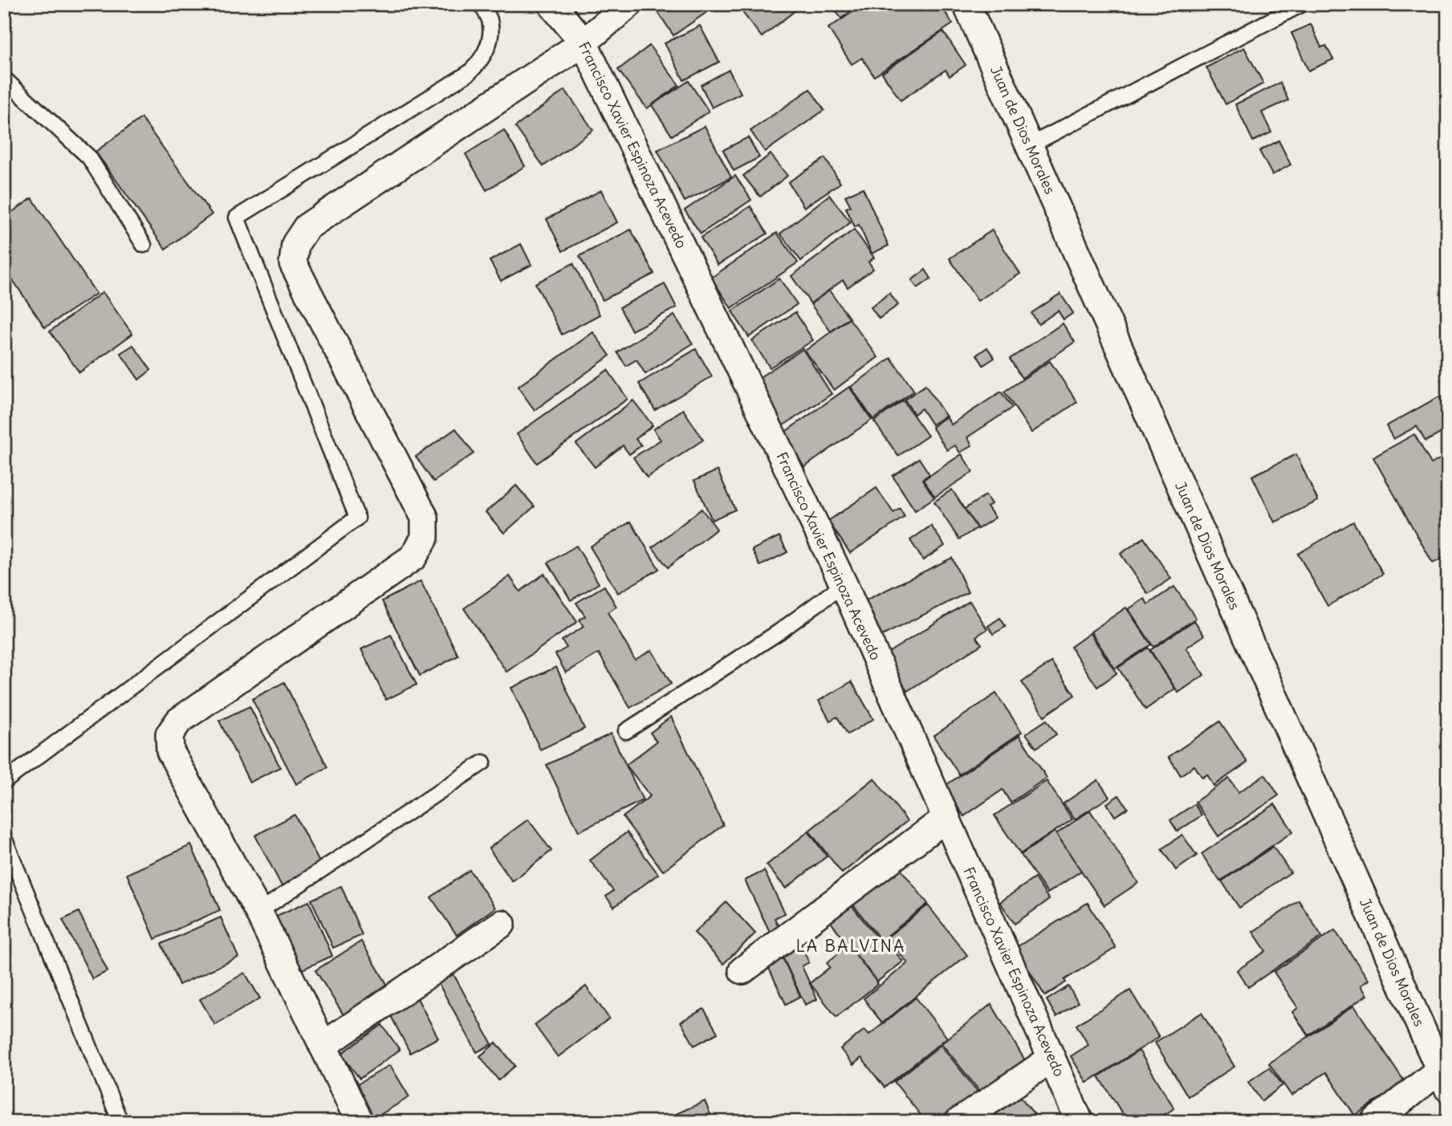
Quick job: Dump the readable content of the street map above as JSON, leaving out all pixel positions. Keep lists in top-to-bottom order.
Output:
{
  "streets": {
    "street": ["Juan de Dios Morales", "Francisco Xavier Espinoza Acevedo"]
  },
  "districts": ["LA BALVINA"]
}
